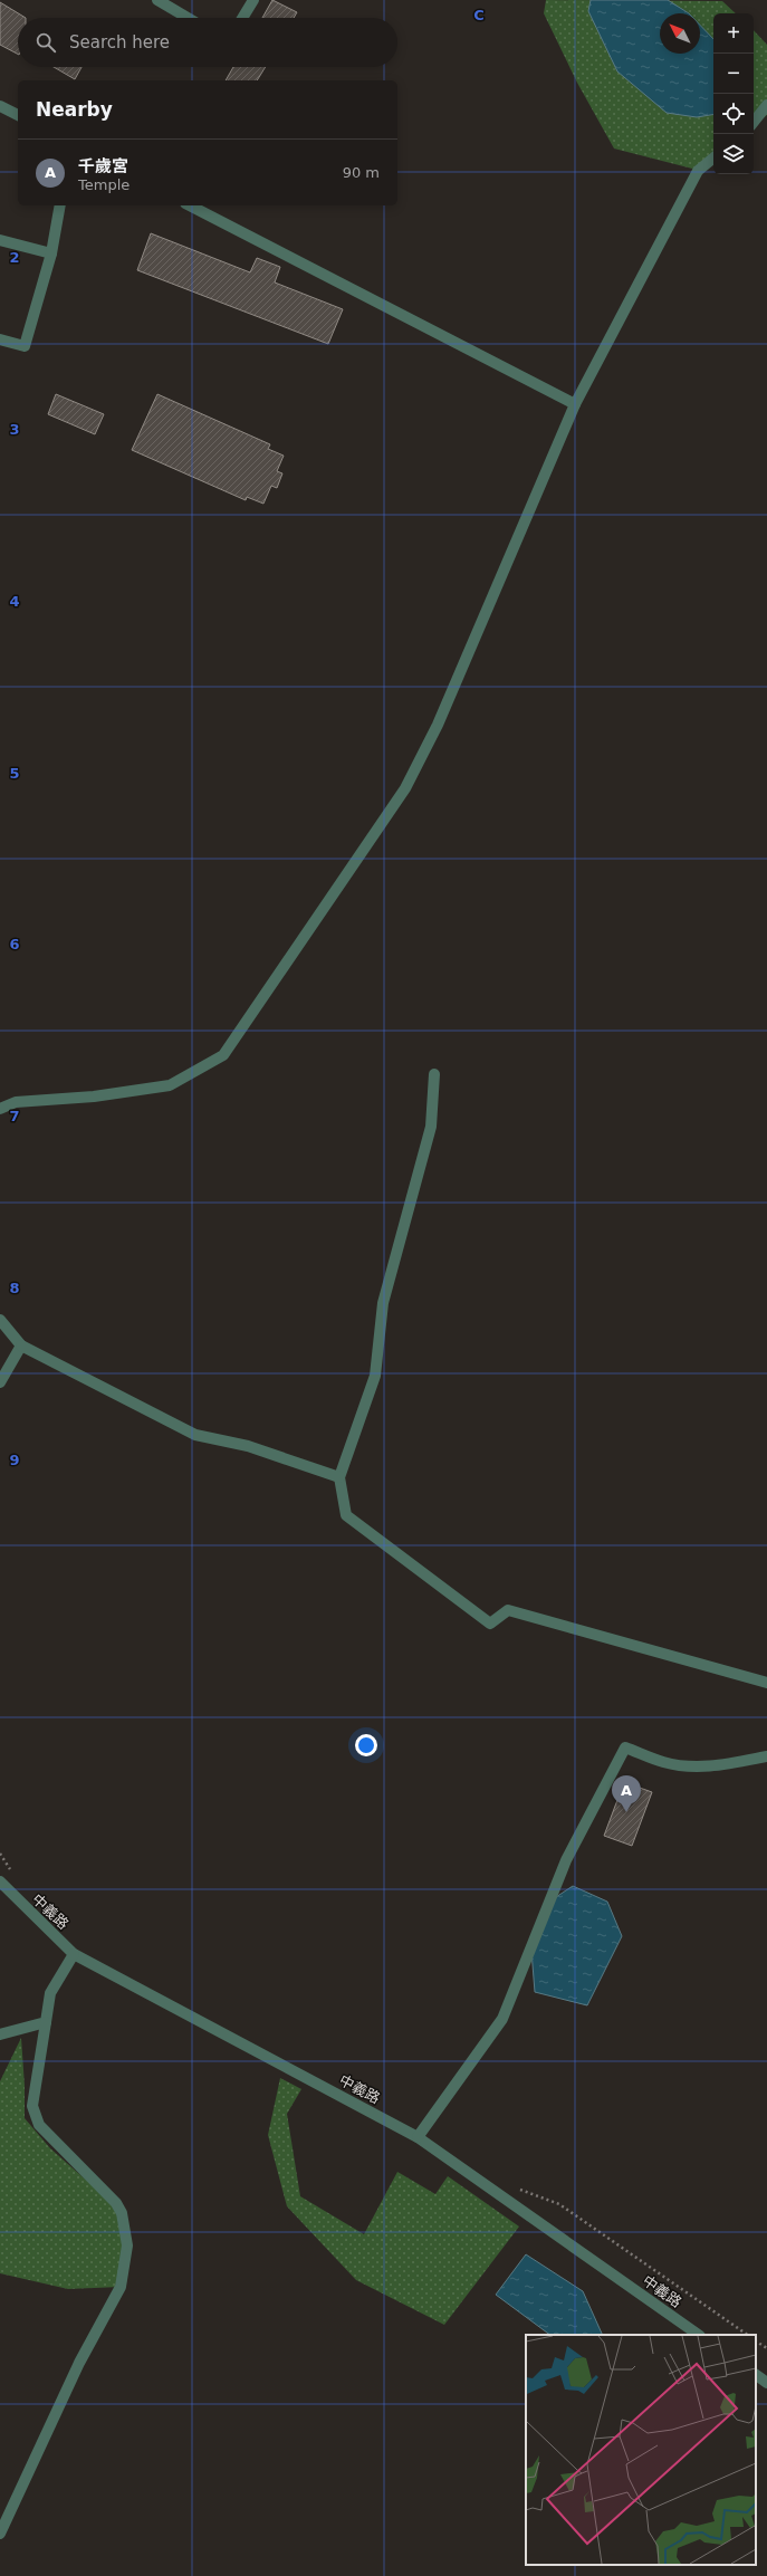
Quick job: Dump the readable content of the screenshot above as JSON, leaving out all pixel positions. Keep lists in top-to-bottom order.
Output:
{
  "streets": {
    "street": ["中義路"]
  },
  "north": "top left",
  "page": {
    "map_buttons": ["+", "−"],
    "search": "Search here",
    "heading": "Nearby",
    "list": [
      {
        "mark": "A",
        "name": "千歲宮",
        "note": "Temple",
        "value": "90 m"
      }
    ],
    "pins": "A"
  },
  "grid": {
    "columns": ["C"],
    "rows": [
      "2",
      "3",
      "4",
      "5",
      "6",
      "7",
      "8",
      "9"
    ]
  }
}
